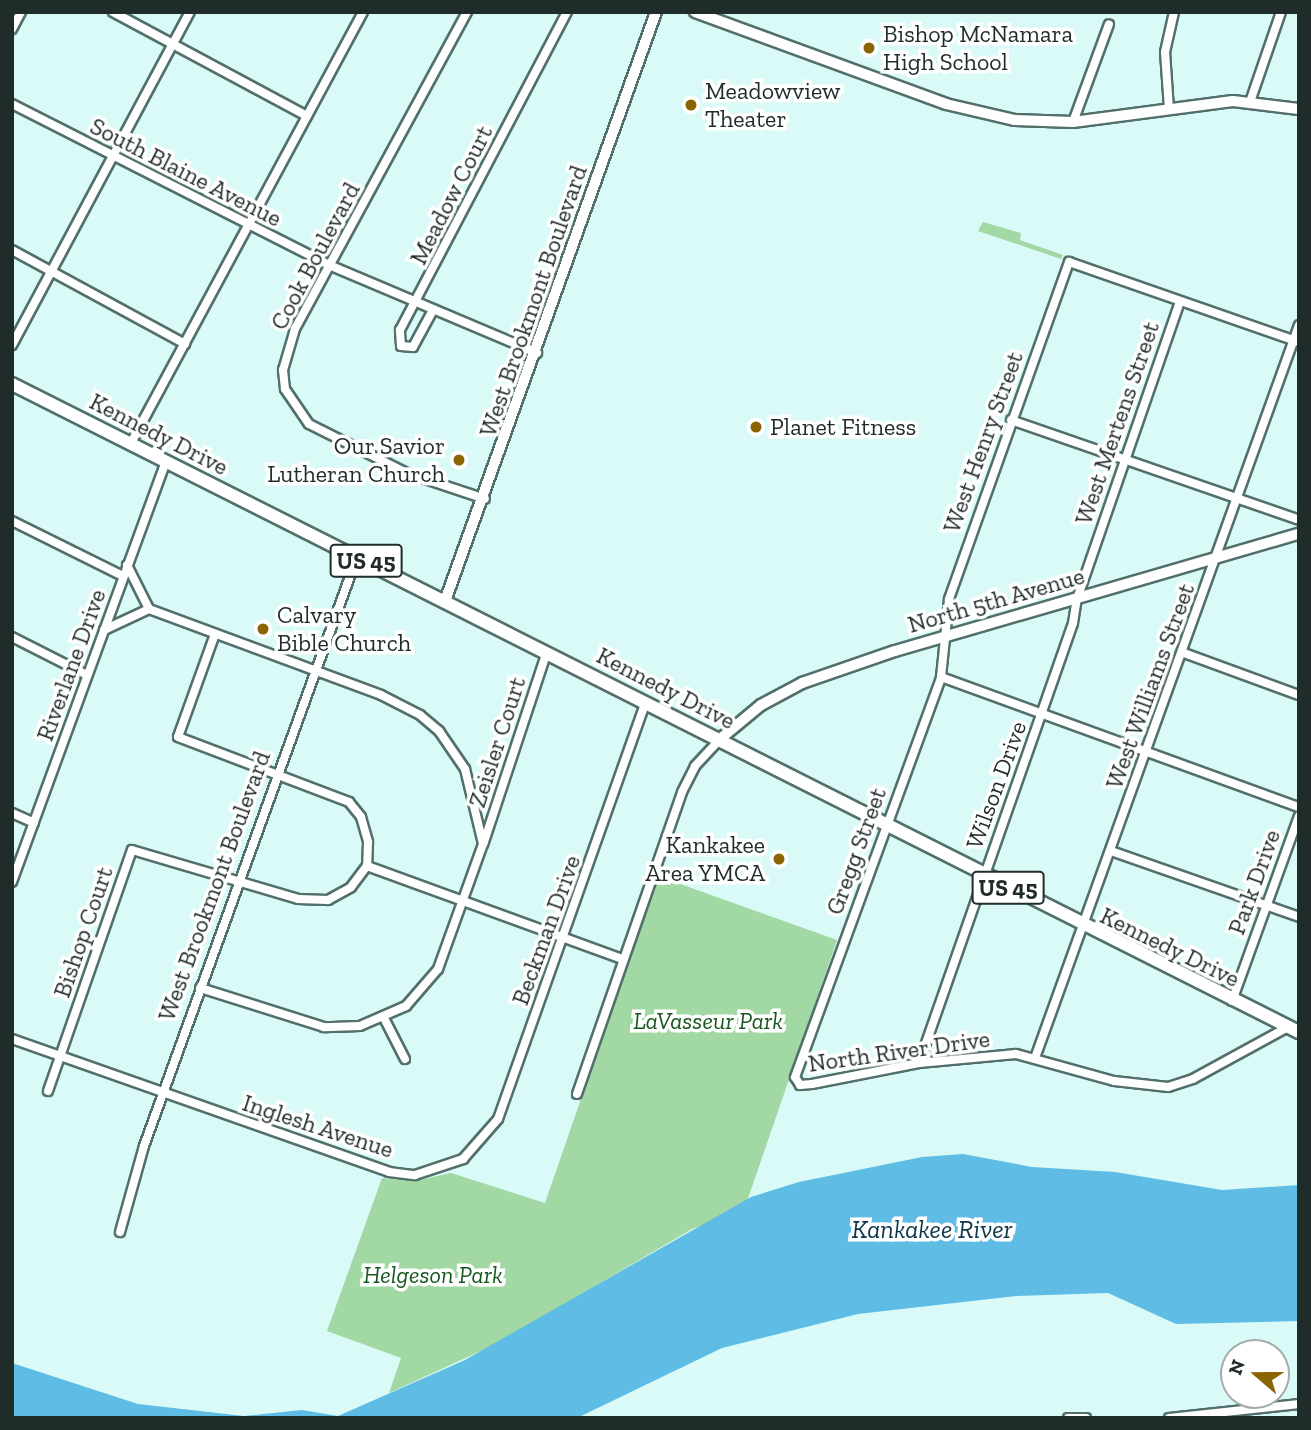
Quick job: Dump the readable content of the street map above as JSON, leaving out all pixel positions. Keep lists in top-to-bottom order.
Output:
{
  "streets": {
    "main road": [
      "West Brookmont Boulevard",
      "Kennedy Drive",
      "US 45",
      "North 5th Avenue"
    ],
    "street": [
      "South Blaine Avenue",
      "Meadow Court",
      "Cook Boulevard",
      "West Mertens Street",
      "West Henry Street",
      "Riverlane Drive",
      "West Williams Street",
      "Zeisler Court",
      "Wilson Drive",
      "Gregg Street",
      "Park Drive",
      "Beckman Drive",
      "Bishop Court",
      "North River Drive",
      "Inglesh Avenue"
    ]
  },
  "crossings": [
    ["South Blaine Avenue", "Meadow Court"],
    ["South Blaine Avenue", "Cook Boulevard"],
    ["South Blaine Avenue", "West Brookmont Boulevard"],
    ["Cook Boulevard", "West Brookmont Boulevard"],
    ["West Brookmont Boulevard", "Kennedy Drive"],
    ["West Brookmont Boulevard", "Bishop Court"],
    ["West Brookmont Boulevard", "Inglesh Avenue"],
    ["West Mertens Street", "West Henry Street"],
    ["West Mertens Street", "North 5th Avenue"],
    ["West Mertens Street", "Wilson Drive"],
    ["Kennedy Drive", "North 5th Avenue"],
    ["Kennedy Drive", "Riverlane Drive"],
    ["Kennedy Drive", "West Williams Street"],
    ["Kennedy Drive", "Zeisler Court"],
    ["Kennedy Drive", "Wilson Drive"],
    ["Kennedy Drive", "Gregg Street"],
    ["Kennedy Drive", "Park Drive"],
    ["Kennedy Drive", "Beckman Drive"],
    ["Kennedy Drive", "North River Drive"],
    ["West Henry Street", "North 5th Avenue"],
    ["West Henry Street", "Gregg Street"],
    ["North 5th Avenue", "West Williams Street"],
    ["North 5th Avenue", "Wilson Drive"],
    ["North 5th Avenue", "Gregg Street"],
    ["West Williams Street", "North River Drive"],
    ["Wilson Drive", "North River Drive"],
    ["Gregg Street", "North River Drive"],
    ["Beckman Drive", "Inglesh Avenue"],
    ["Bishop Court", "Inglesh Avenue"]
  ],
  "water": ["Kankakee River"],
  "parks": ["LaVasseur Park", "Helgeson Park"],
  "places": [
    "Bishop McNamara High School",
    "Meadowview Theater",
    "Planet Fitness",
    "Our Savior Lutheran Church",
    "Calvary Bible Church",
    "Kankakee Area YMCA"
  ],
  "north": "left"
}
